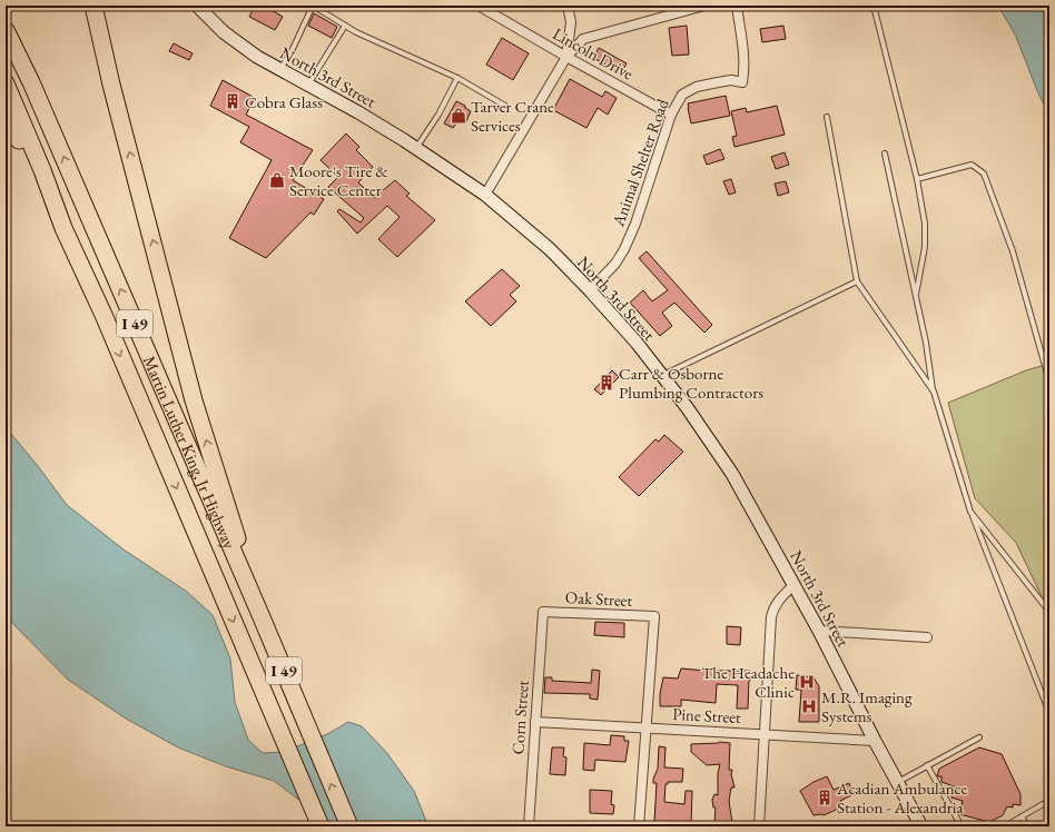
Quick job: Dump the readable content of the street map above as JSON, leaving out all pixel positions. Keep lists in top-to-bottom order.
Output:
{
  "streets": {
    "highway": ["I 49", "Martin Luther King, Jr Highway"],
    "main road": ["North 3rd Street"],
    "street": [
      "Lincoln Drive",
      "Animal Shelter Road",
      "Oak Street",
      "Pine Street",
      "Corn Street"
    ]
  },
  "crossings": [
    ["Lincoln Drive", "Animal Shelter Road"],
    ["North 3rd Street", "Animal Shelter Road"],
    ["North 3rd Street", "Pine Street"],
    ["Oak Street", "Pine Street"],
    ["Oak Street", "Corn Street"],
    ["Pine Street", "Corn Street"]
  ],
  "places": {
    "building": ["Cobra Glass", "Carr & Osborne Plumbing Contractors", "Acadian Ambulance Station - Alexandria"],
    "shop": ["Tarver Crane Services", "Moore's Tire & Service Center"],
    "hospital": ["The Headache Clinic", "M.R. Imaging Systems"]
  }
}
